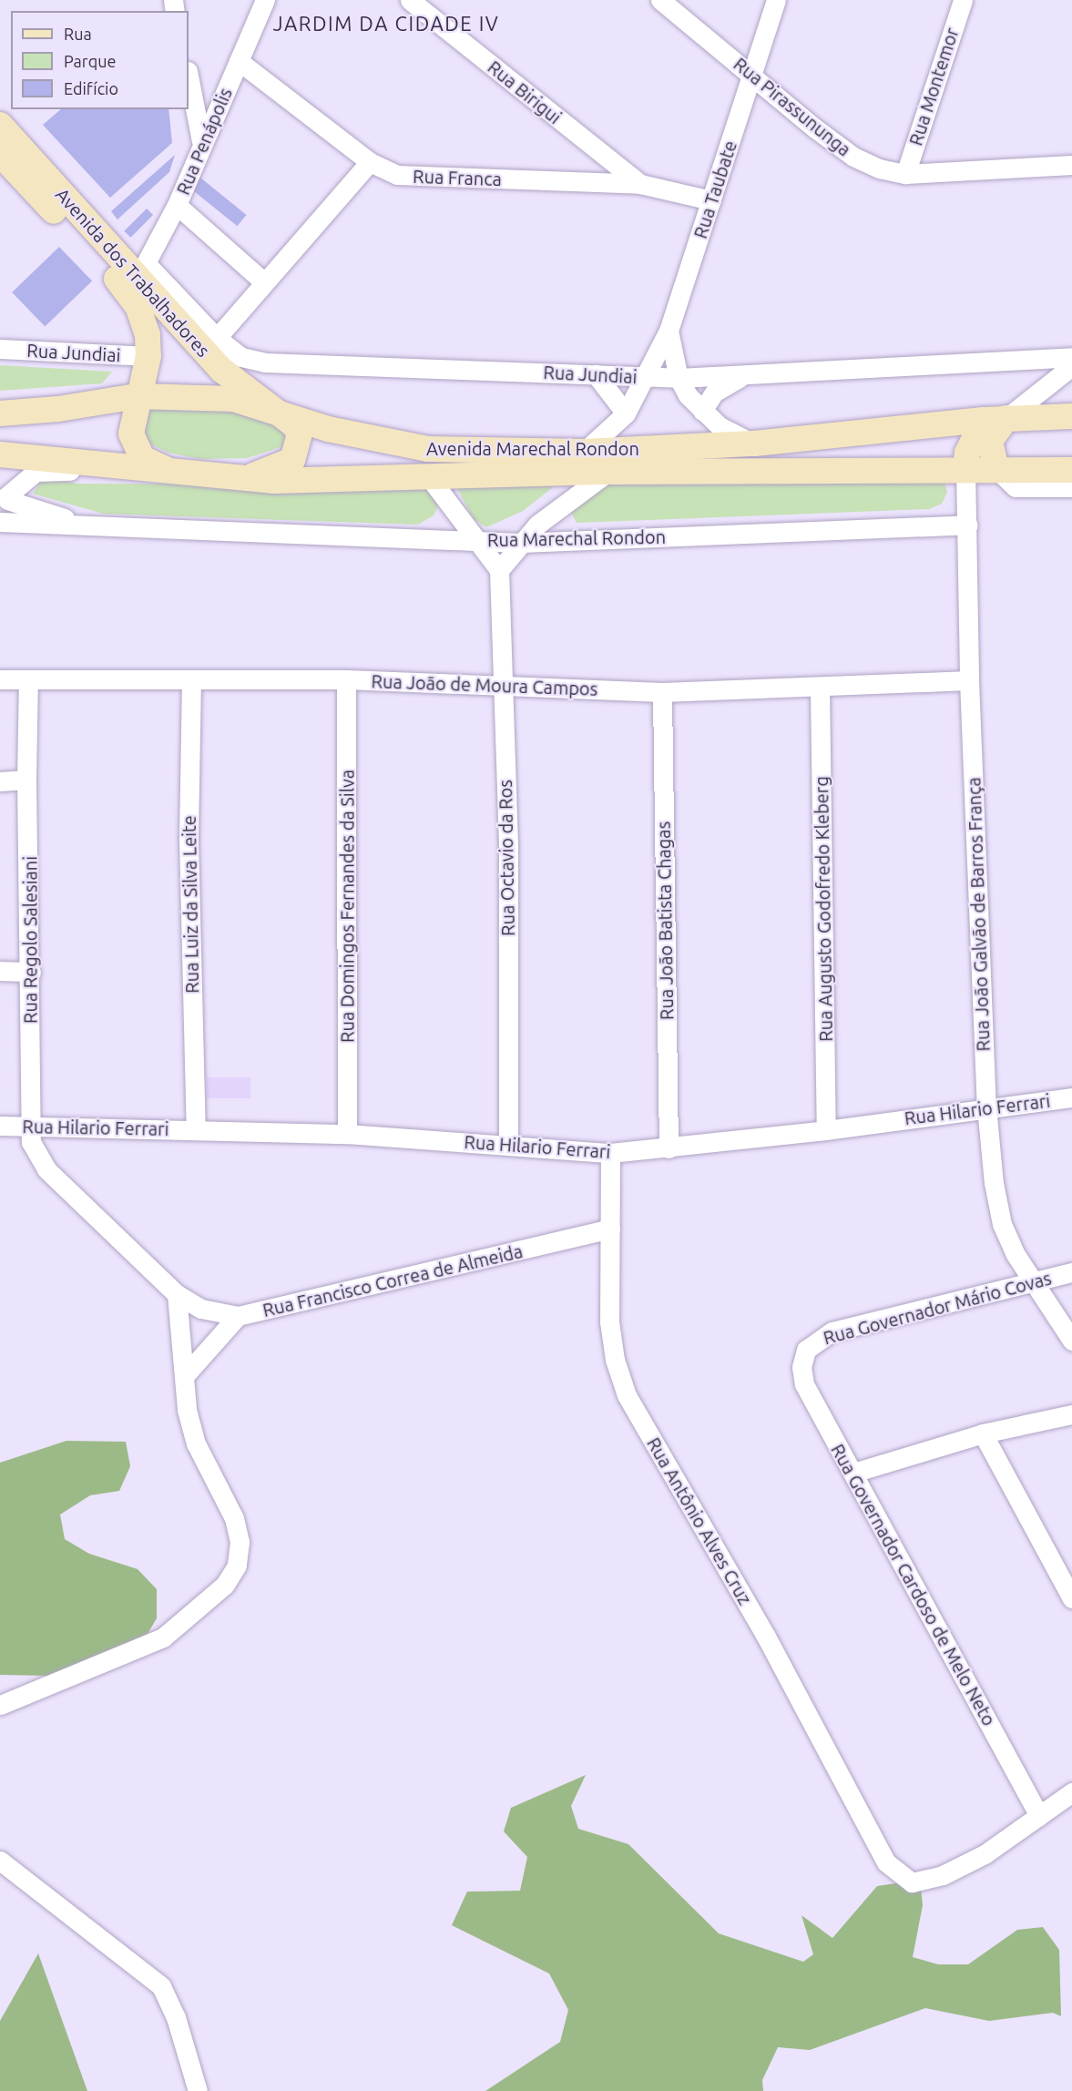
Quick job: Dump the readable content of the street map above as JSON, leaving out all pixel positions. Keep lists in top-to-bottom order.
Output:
{
  "streets": {
    "main road": ["Avenida dos Trabalhadores", "Avenida Marechal Rondon"],
    "street": [
      "Rua Montemor",
      "Rua Birigui",
      "Rua Pirassununga",
      "Rua Penápolis",
      "Rua Franca",
      "Rua Taubate",
      "Rua Jundiai",
      "Rua Marechal Rondon",
      "Rua João de Moura Campos",
      "Rua Octavio da Ros",
      "Rua Luiz da Silva Leite",
      "Rua Domingos Fernandes da Silva",
      "Rua Augusto Godofredo Kleberg",
      "Rua João Galvão de Barros França",
      "Rua João Batista Chagas",
      "Rua Regolo Salesiani",
      "Rua Hilario Ferrari",
      "Rua Francisco Correa de Almeida",
      "Rua Governador Mário Covas",
      "Rua Antônio Alves Cruz",
      "Rua Governador Cardoso de Melo Neto"
    ]
  },
  "crossings": [
    ["Rua Montemor", "Rua Pirassununga"],
    ["Rua Birigui", "Rua Franca"],
    ["Rua Pirassununga", "Rua Taubate"],
    ["Rua Penápolis", "Rua Franca"],
    ["Rua Penápolis", "Avenida dos Trabalhadores"],
    ["Rua Penápolis", "Rua Jundiai"],
    ["Rua Franca", "Rua Taubate"],
    ["Rua Taubate", "Rua Jundiai"],
    ["Rua Taubate", "Avenida Marechal Rondon"],
    ["Avenida dos Trabalhadores", "Rua Jundiai"],
    ["Avenida dos Trabalhadores", "Avenida Marechal Rondon"],
    ["Avenida Marechal Rondon", "Rua João Galvão de Barros França"],
    ["Rua Marechal Rondon", "Rua João Galvão de Barros França"],
    ["Rua João de Moura Campos", "Rua Octavio da Ros"],
    ["Rua João de Moura Campos", "Rua Luiz da Silva Leite"],
    ["Rua João de Moura Campos", "Rua Domingos Fernandes da Silva"],
    ["Rua João de Moura Campos", "Rua Augusto Godofredo Kleberg"],
    ["Rua João de Moura Campos", "Rua João Galvão de Barros França"],
    ["Rua João de Moura Campos", "Rua João Batista Chagas"],
    ["Rua João de Moura Campos", "Rua Regolo Salesiani"],
    ["Rua Octavio da Ros", "Rua Hilario Ferrari"],
    ["Rua Luiz da Silva Leite", "Rua Hilario Ferrari"],
    ["Rua Domingos Fernandes da Silva", "Rua Hilario Ferrari"],
    ["Rua Augusto Godofredo Kleberg", "Rua Hilario Ferrari"],
    ["Rua João Galvão de Barros França", "Rua Hilario Ferrari"],
    ["Rua João Galvão de Barros França", "Rua Governador Mário Covas"],
    ["Rua João Batista Chagas", "Rua Hilario Ferrari"],
    ["Rua Regolo Salesiani", "Rua Hilario Ferrari"],
    ["Rua Regolo Salesiani", "Rua Francisco Correa de Almeida"],
    ["Rua Hilario Ferrari", "Rua Antônio Alves Cruz"],
    ["Rua Francisco Correa de Almeida", "Rua Antônio Alves Cruz"],
    ["Rua Governador Mário Covas", "Rua Governador Cardoso de Melo Neto"],
    ["Rua Antônio Alves Cruz", "Rua Governador Cardoso de Melo Neto"]
  ],
  "districts": ["JARDIM DA CIDADE IV"],
  "legend": ["Rua", "Parque", "Edifício"]
}
